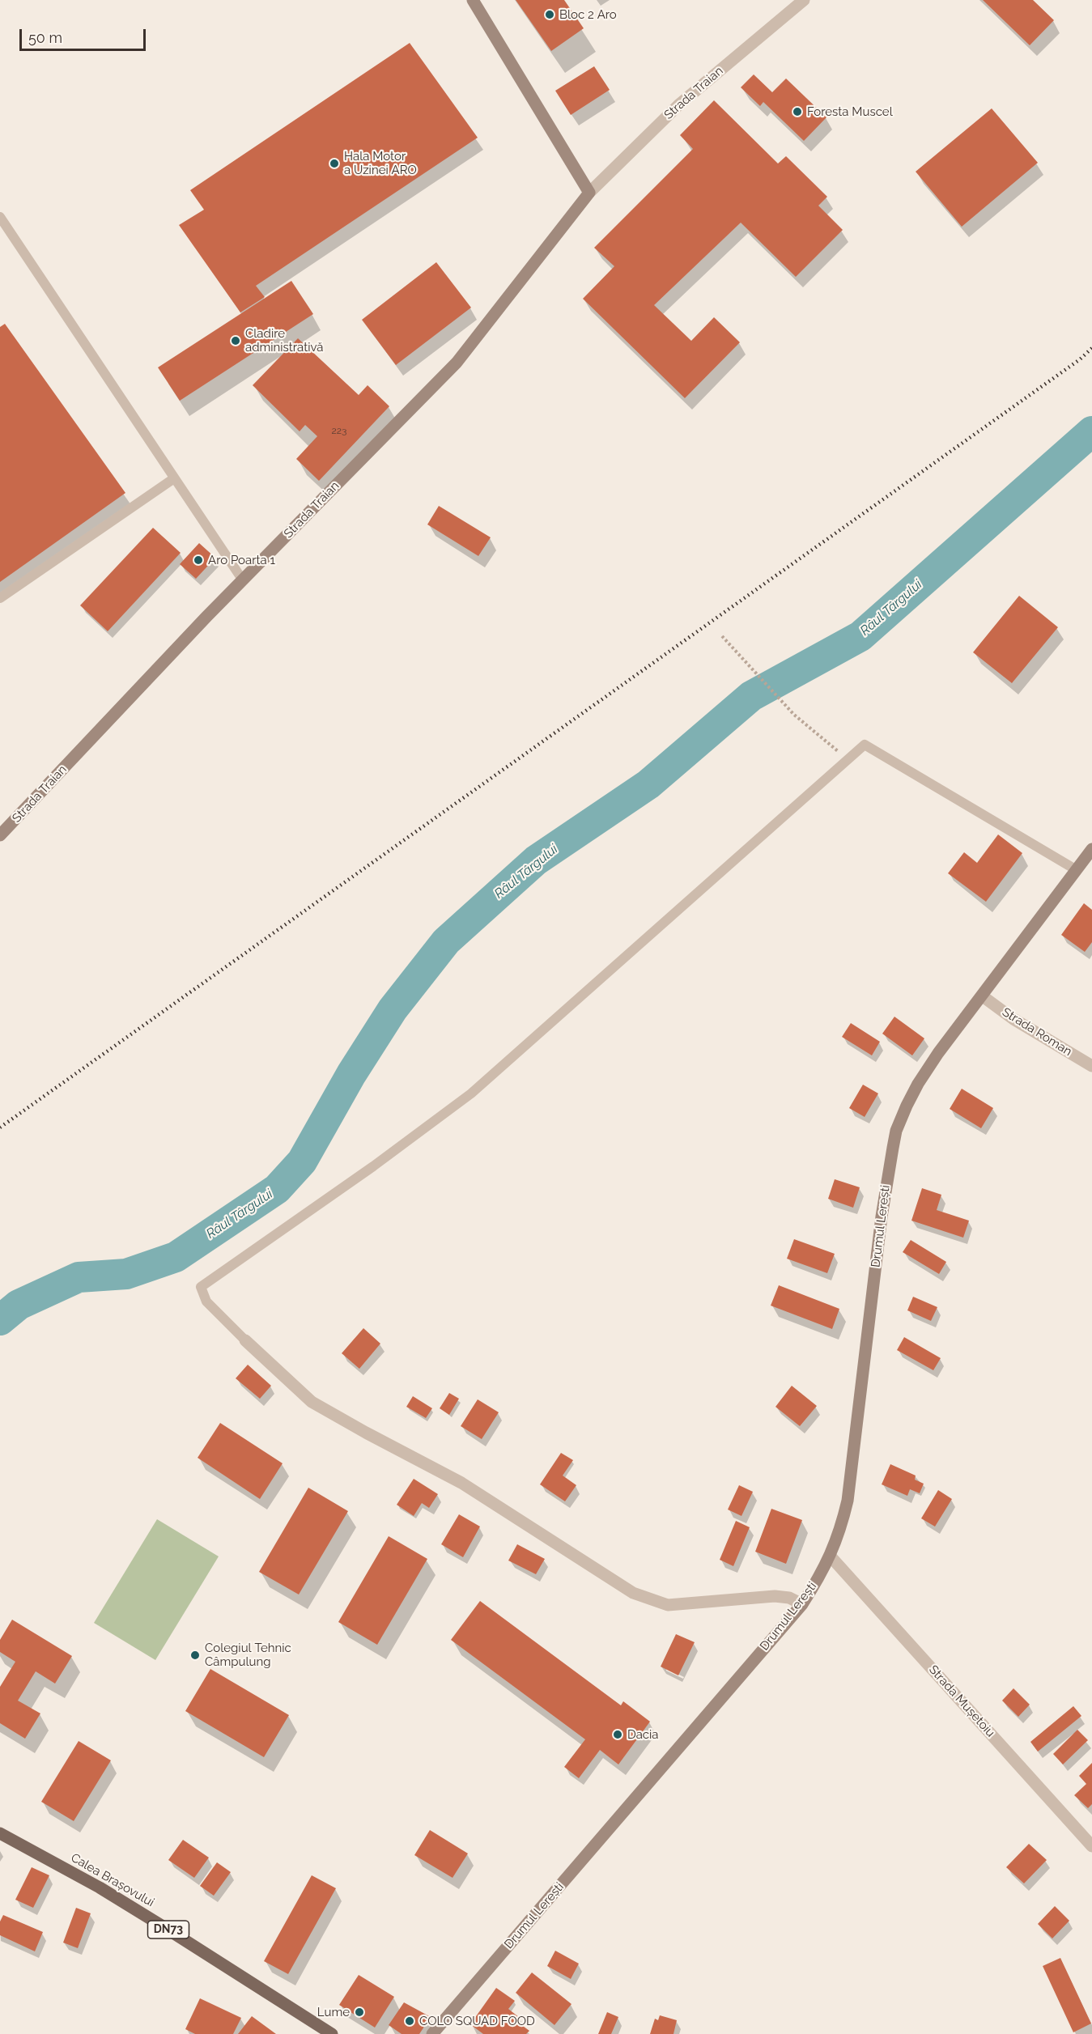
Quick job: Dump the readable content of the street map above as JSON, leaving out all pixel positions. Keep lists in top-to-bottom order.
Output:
{
  "streets": {
    "main road": [
      "Strada Traian",
      "Drumul Lerești",
      "Calea Brașovului",
      "DN73"
    ],
    "street": ["Strada Roman", "Strada Mușetoiu"]
  },
  "crossings": [
    ["Strada Roman", "Drumul Lerești"],
    ["Drumul Lerești", "Strada Mușetoiu"]
  ],
  "water": ["Râul Târgului"],
  "places": [
    "Bloc 2 Aro",
    "Foresta Muscel",
    "Hala Motor a Uzinei ARO",
    "Cladire administrativă",
    "Aro Poarta 1",
    "Colegiul Tehnic Câmpulung",
    "Dacia",
    "Lume",
    "COLO SQUAD FOOD"
  ],
  "house_numbers": ["223"],
  "scale_bar": "50 m"
}
